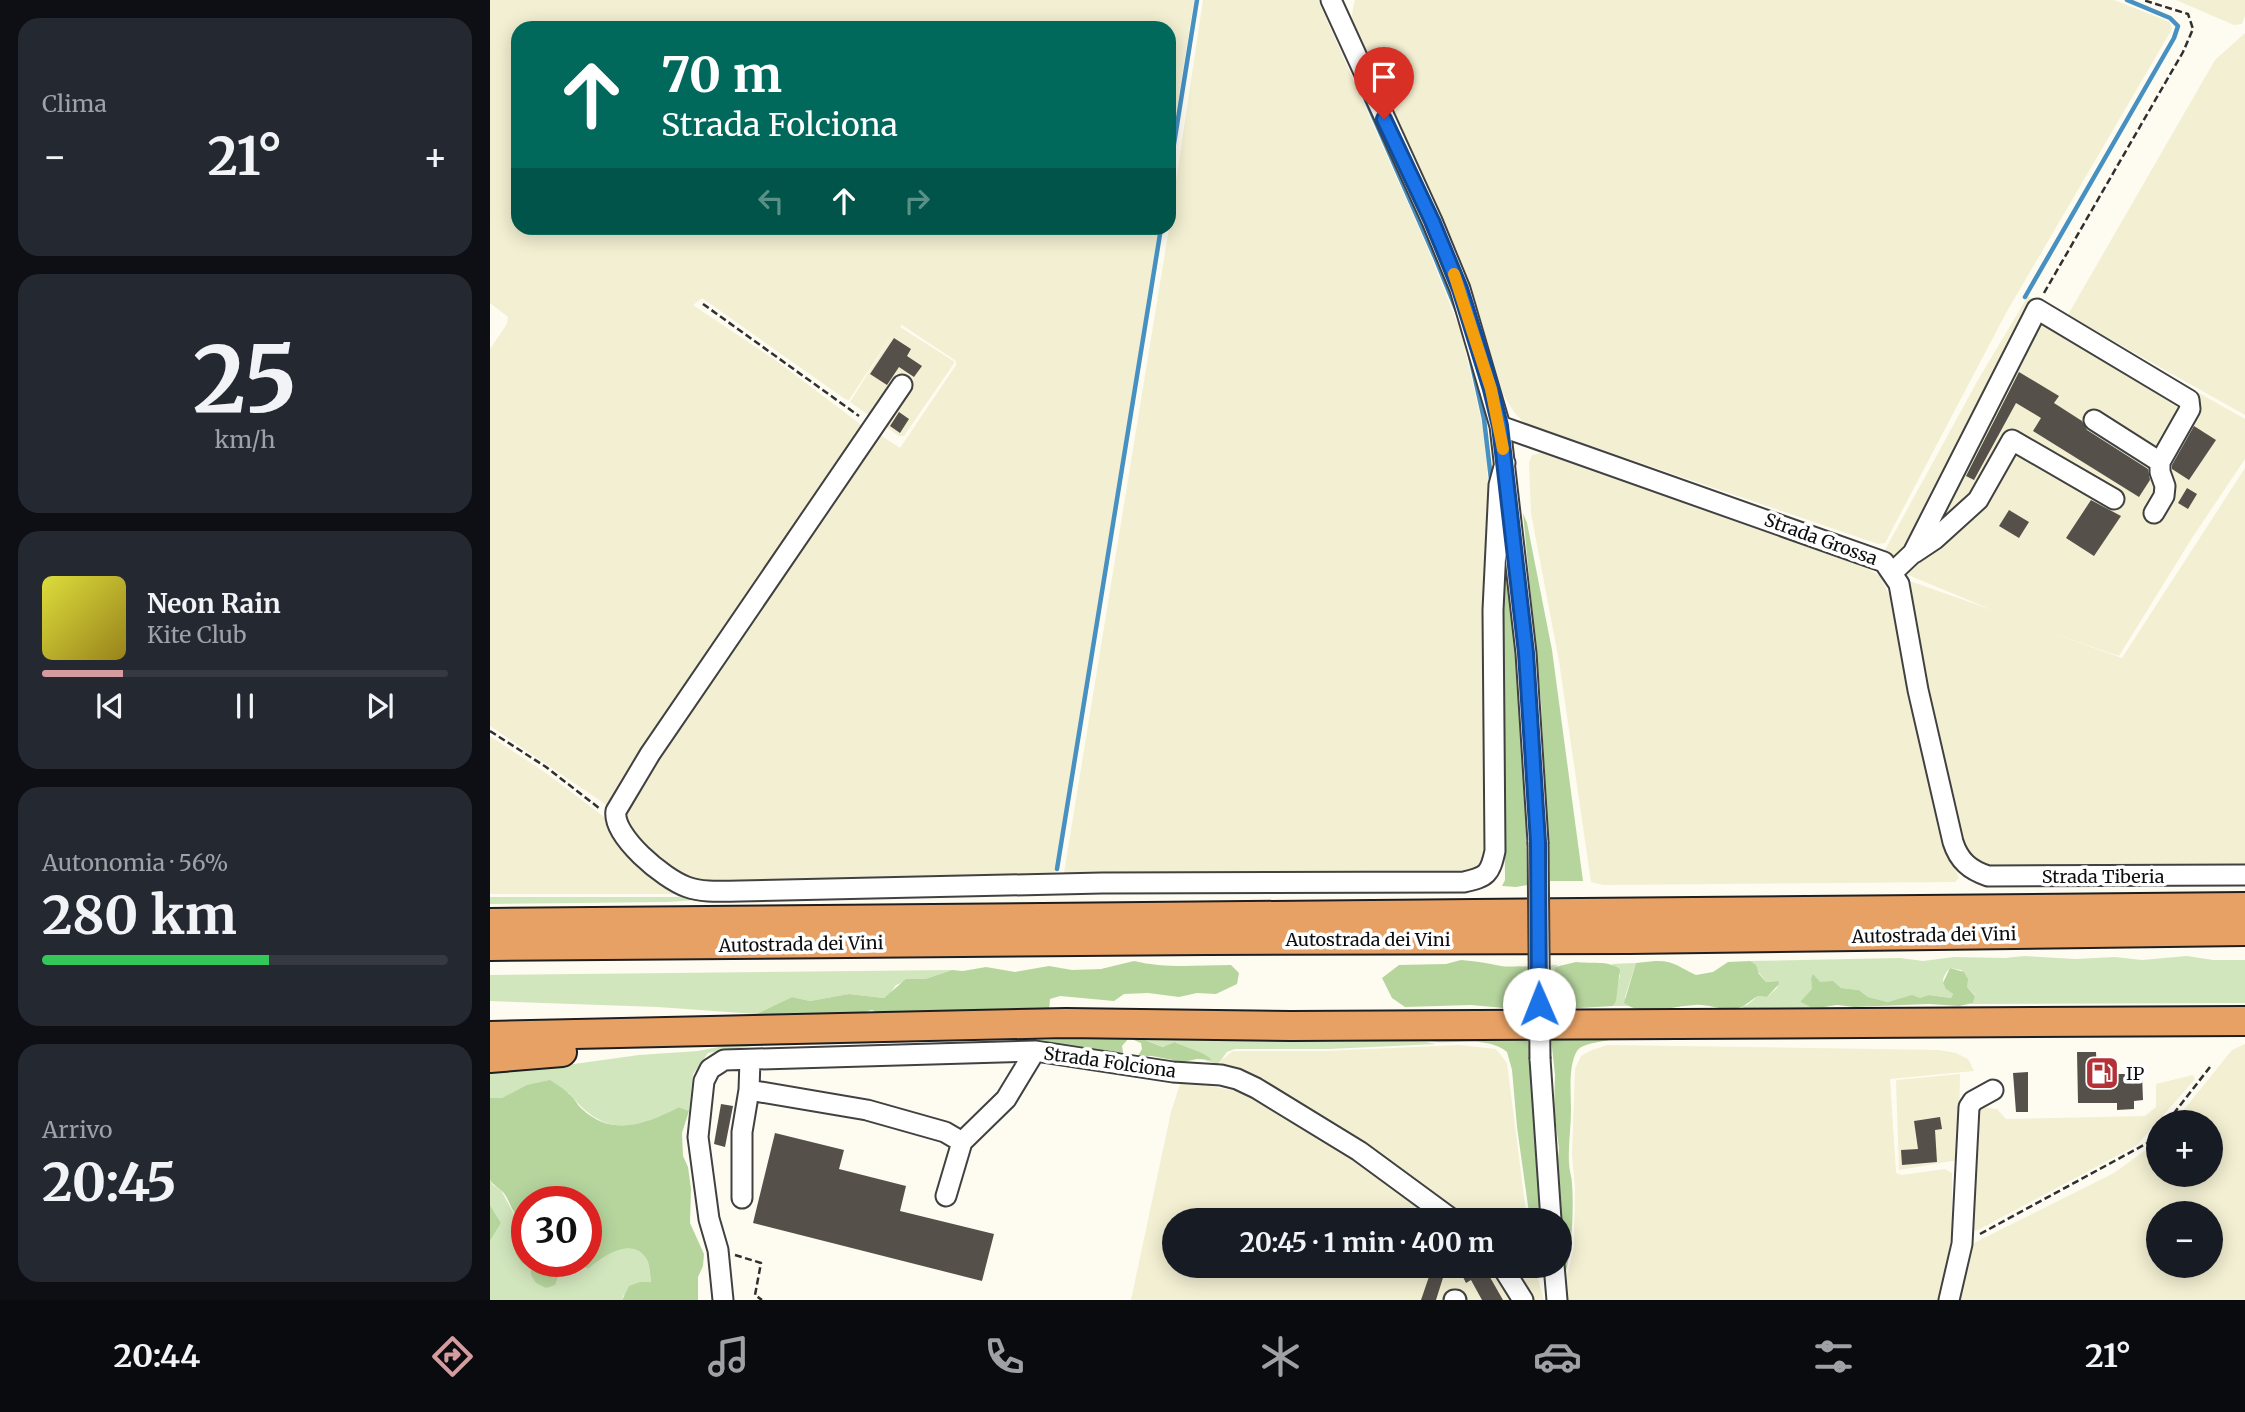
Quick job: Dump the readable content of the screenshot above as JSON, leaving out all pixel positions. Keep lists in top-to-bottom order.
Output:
{
  "streets": {
    "highway": ["Autostrada dei Vini"],
    "street": ["Strada Grossa", "Strada Tiberia", "Strada Folciona"]
  },
  "crossings": [
    ["Strada Grossa", "Strada Tiberia"]
  ],
  "places": {
    "fuel station": ["IP"]
  },
  "page": {
    "tile": [
      "Clima",
      ["25", "km/h"],
      ["Autonomia · 56%", "280 km"],
      ["Arrivo", "20:45"]
    ],
    "turn": ["70 m", "Strada Folciona"],
    "heat": ["−", "21°", "+"],
    "song": ["Neon Rain", "Kite Club"],
    "map_buttons": ["+", "−"],
    "limit": "30",
    "trip": "20:45 · 1 min · 400 m",
    "tabs": ["20:44", "21°"]
  }
}
